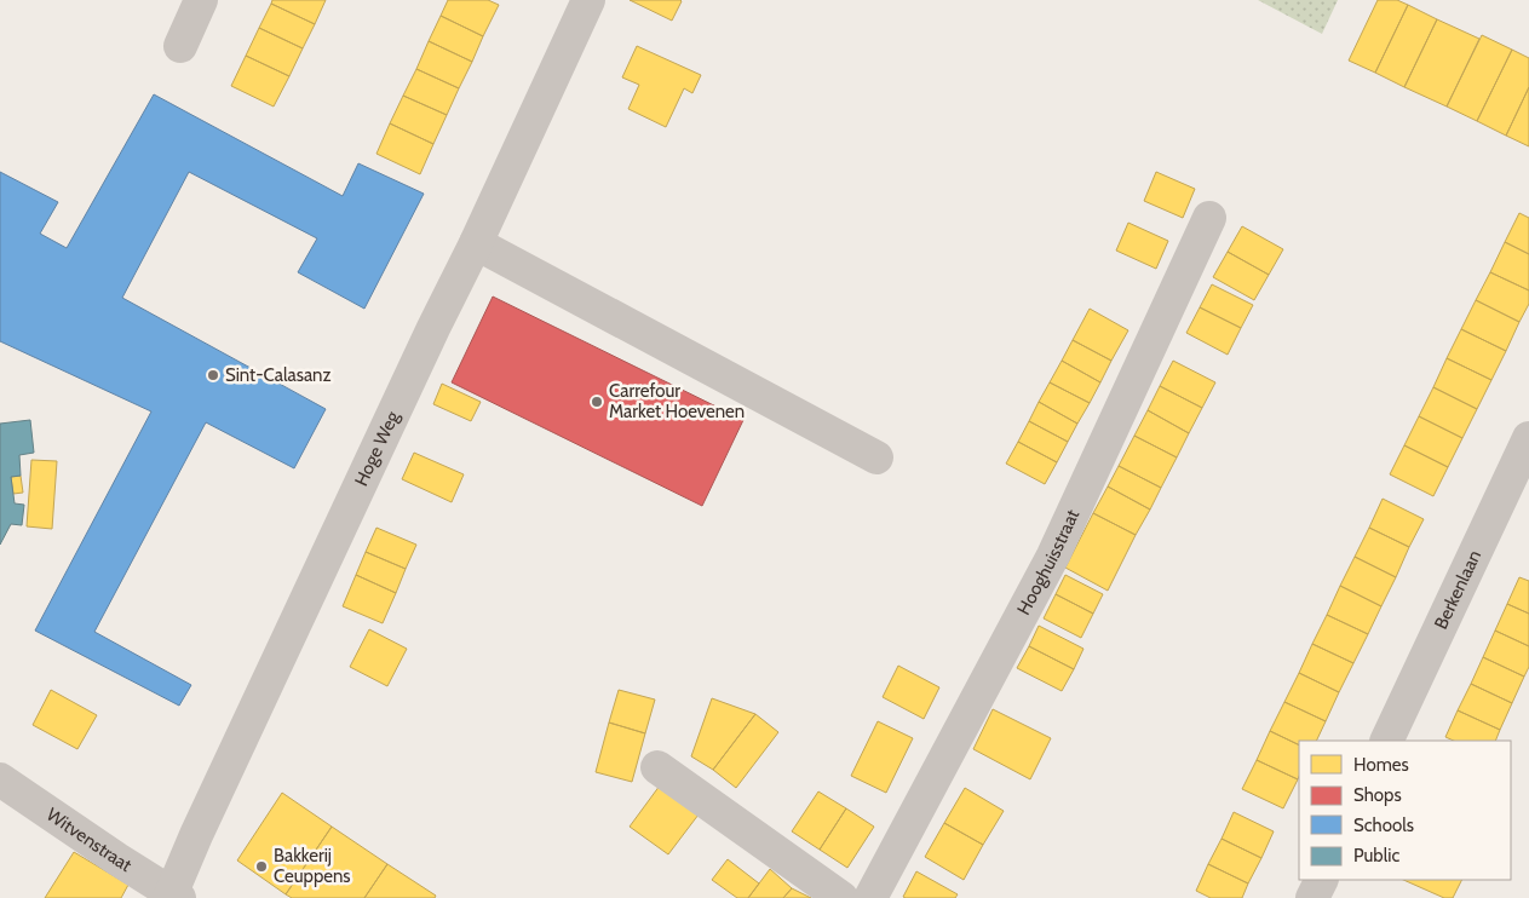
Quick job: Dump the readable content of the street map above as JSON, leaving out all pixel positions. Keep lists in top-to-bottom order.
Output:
{
  "streets": {
    "street": [
      "Hoge Weg",
      "Hooghuisstraat",
      "Berkenlaan",
      "Witvenstraat"
    ]
  },
  "crossings": [
    ["Hoge Weg", "Witvenstraat"]
  ],
  "places": ["Sint-Calasanz", "Carrefour Market Hoevenen", "Bakkerij Ceuppens"],
  "legend": [
    "Homes",
    "Shops",
    "Schools",
    "Public"
  ]
}
